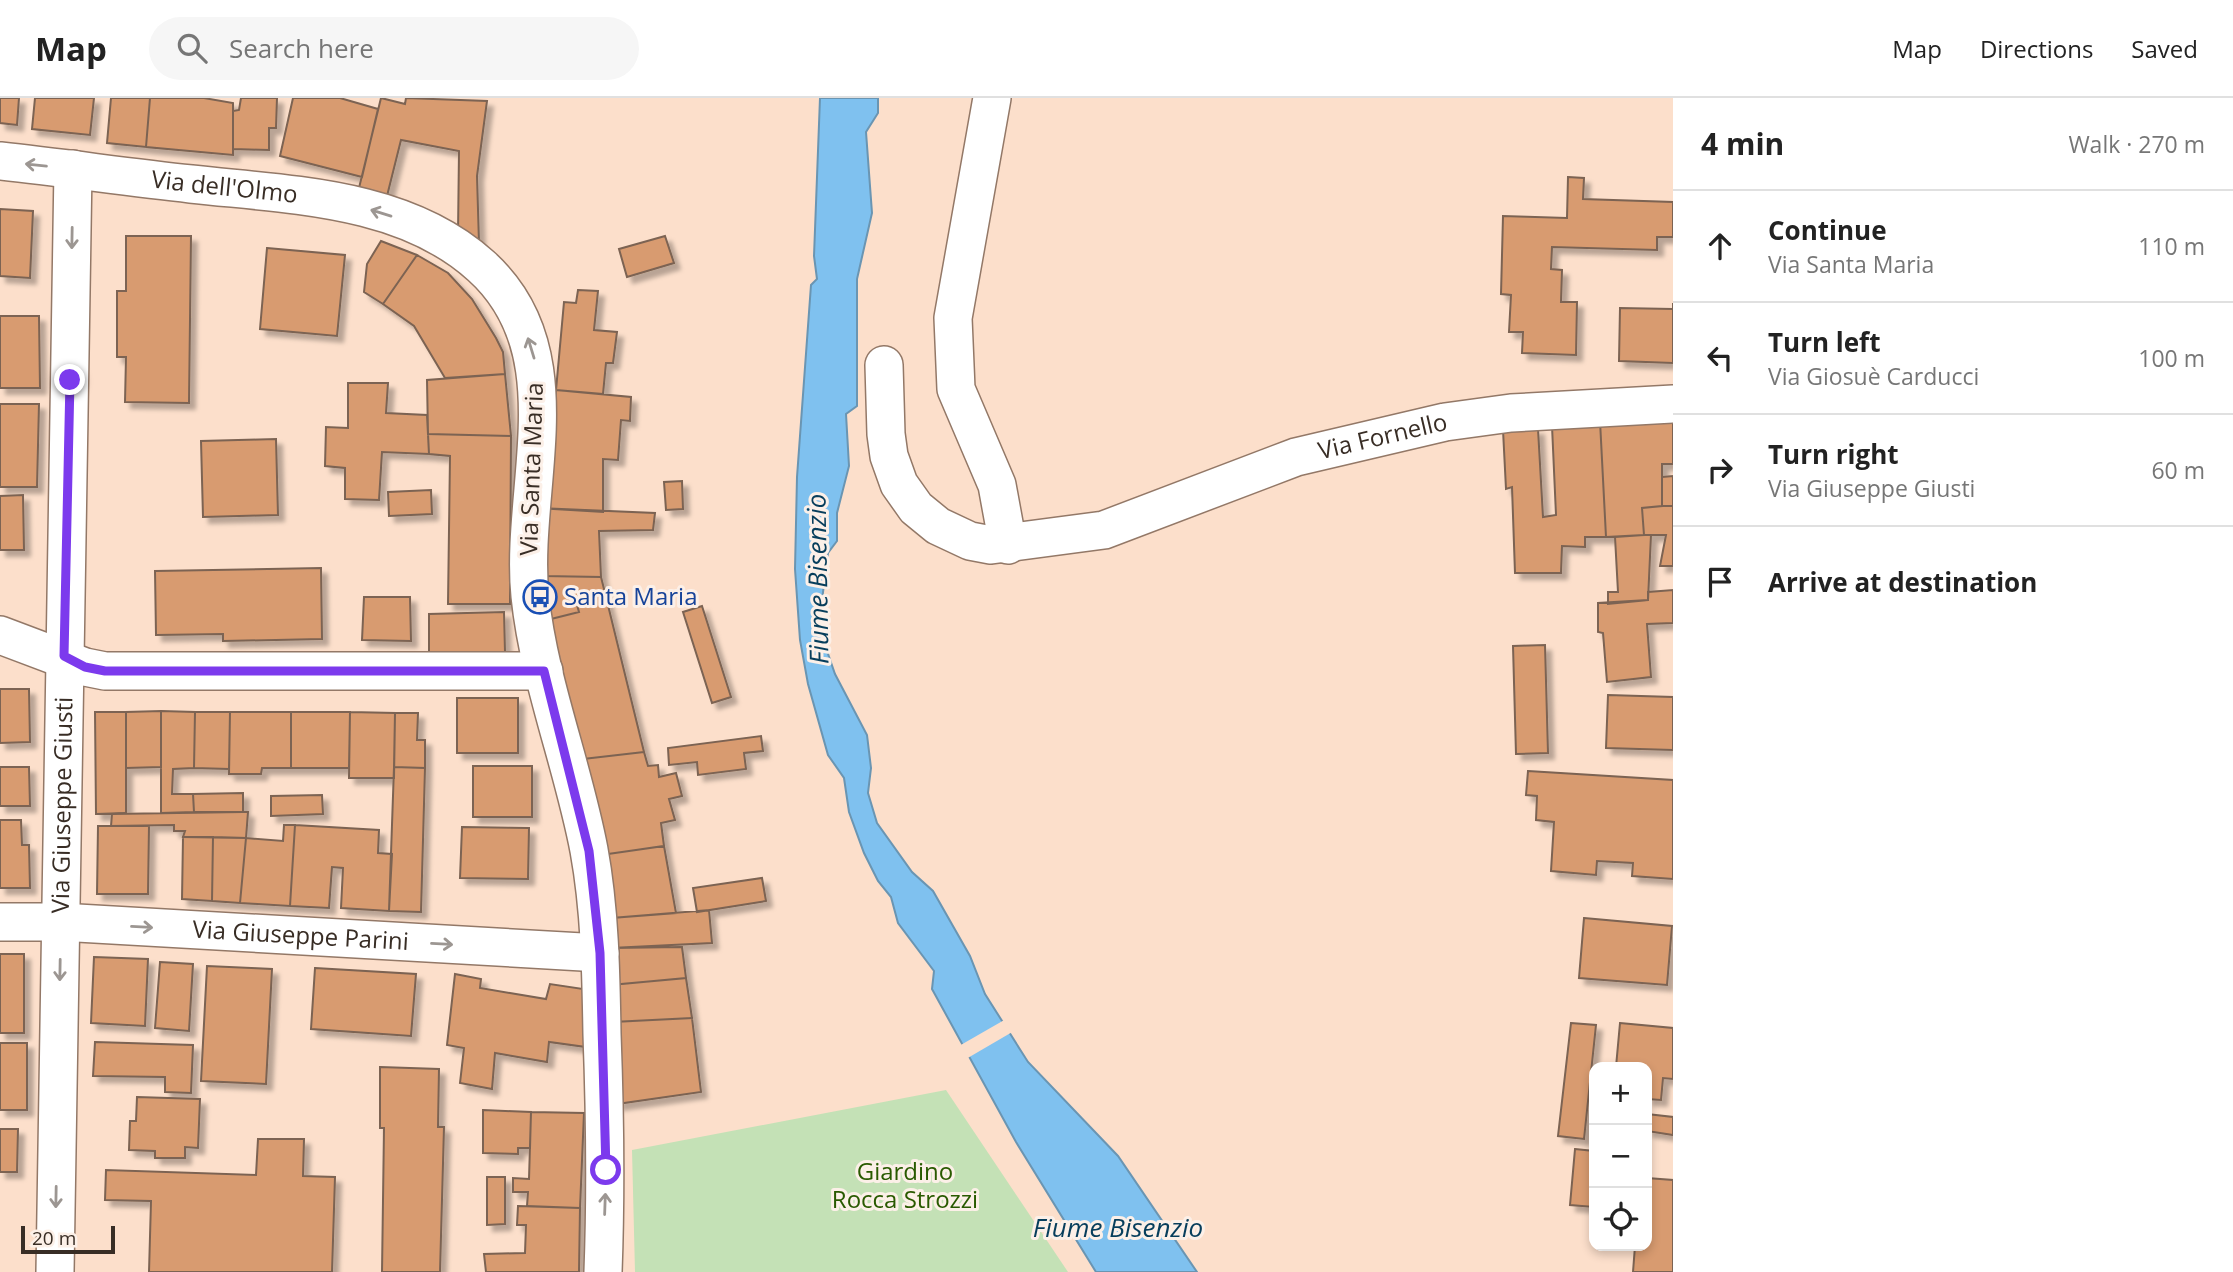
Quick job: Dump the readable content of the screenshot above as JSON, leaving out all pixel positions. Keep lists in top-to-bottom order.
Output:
{
  "streets": {
    "street": [
      "Via dell'Olmo",
      "Via Fornello",
      "Via Santa Maria",
      "Via Giuseppe Giusti",
      "Via Giuseppe Parini"
    ]
  },
  "crossings": [
    ["Via dell'Olmo", "Via Santa Maria"],
    ["Via dell'Olmo", "Via Giuseppe Giusti"],
    ["Via Santa Maria", "Via Giuseppe Parini"],
    ["Via Giuseppe Giusti", "Via Giuseppe Parini"]
  ],
  "one_way": ["Via dell'Olmo", "Via Santa Maria", "Via Giuseppe Giusti"],
  "water": ["Fiume Bisenzio"],
  "parks": ["Giardino Rocca Strozzi"],
  "places": {
    "bus stop": ["Santa Maria"]
  },
  "scale_bar": "20 m",
  "page": {
    "header": "Map",
    "search": "Search here",
    "nav": ["Map", "Directions", "Saved"],
    "heading": ["4 min", "Walk · 270 m"],
    "list": [
      ["Continue", "Via Santa Maria", "110 m"],
      ["Turn left", "Via Giosuè Carducci", "100 m"],
      ["Turn right", "Via Giuseppe Giusti", "60 m"],
      "Arrive at destination"
    ],
    "map_buttons": ["+", "−"],
    "scale": "20 m"
  }
}
